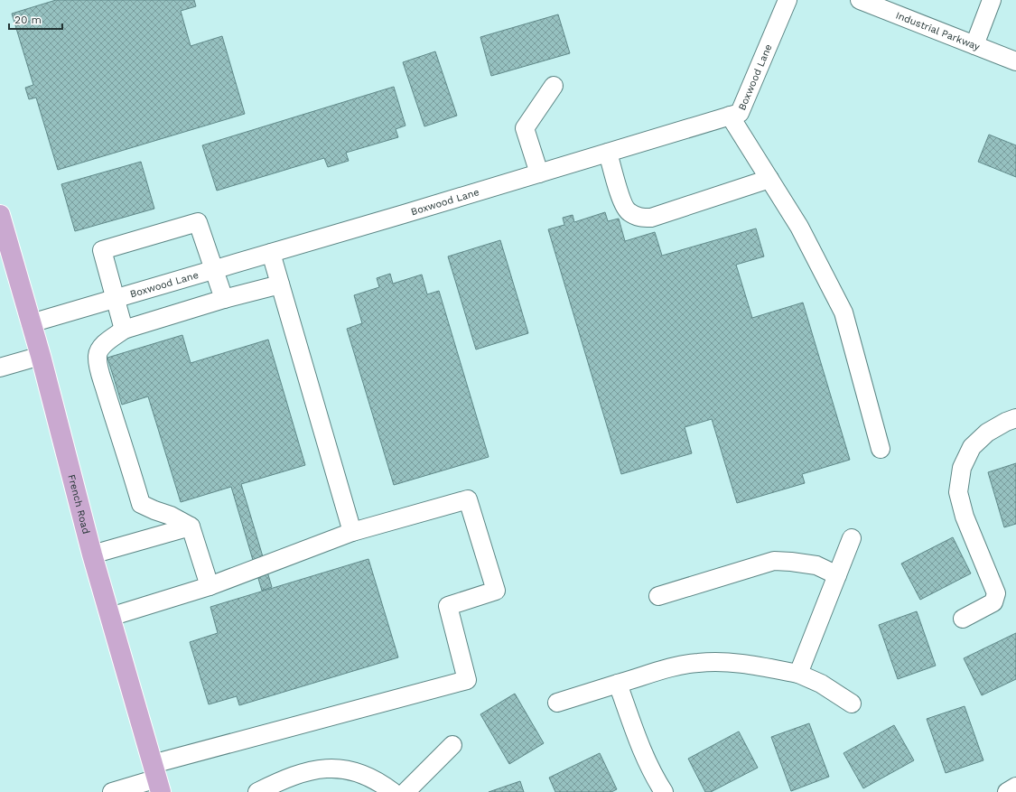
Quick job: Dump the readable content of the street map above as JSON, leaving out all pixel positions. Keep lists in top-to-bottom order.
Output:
{
  "streets": {
    "main road": ["French Road"],
    "street": ["Industrial Parkway", "Boxwood Lane"]
  },
  "crossings": [
    ["Boxwood Lane", "French Road"]
  ],
  "scale_bar": "20 m"
}
